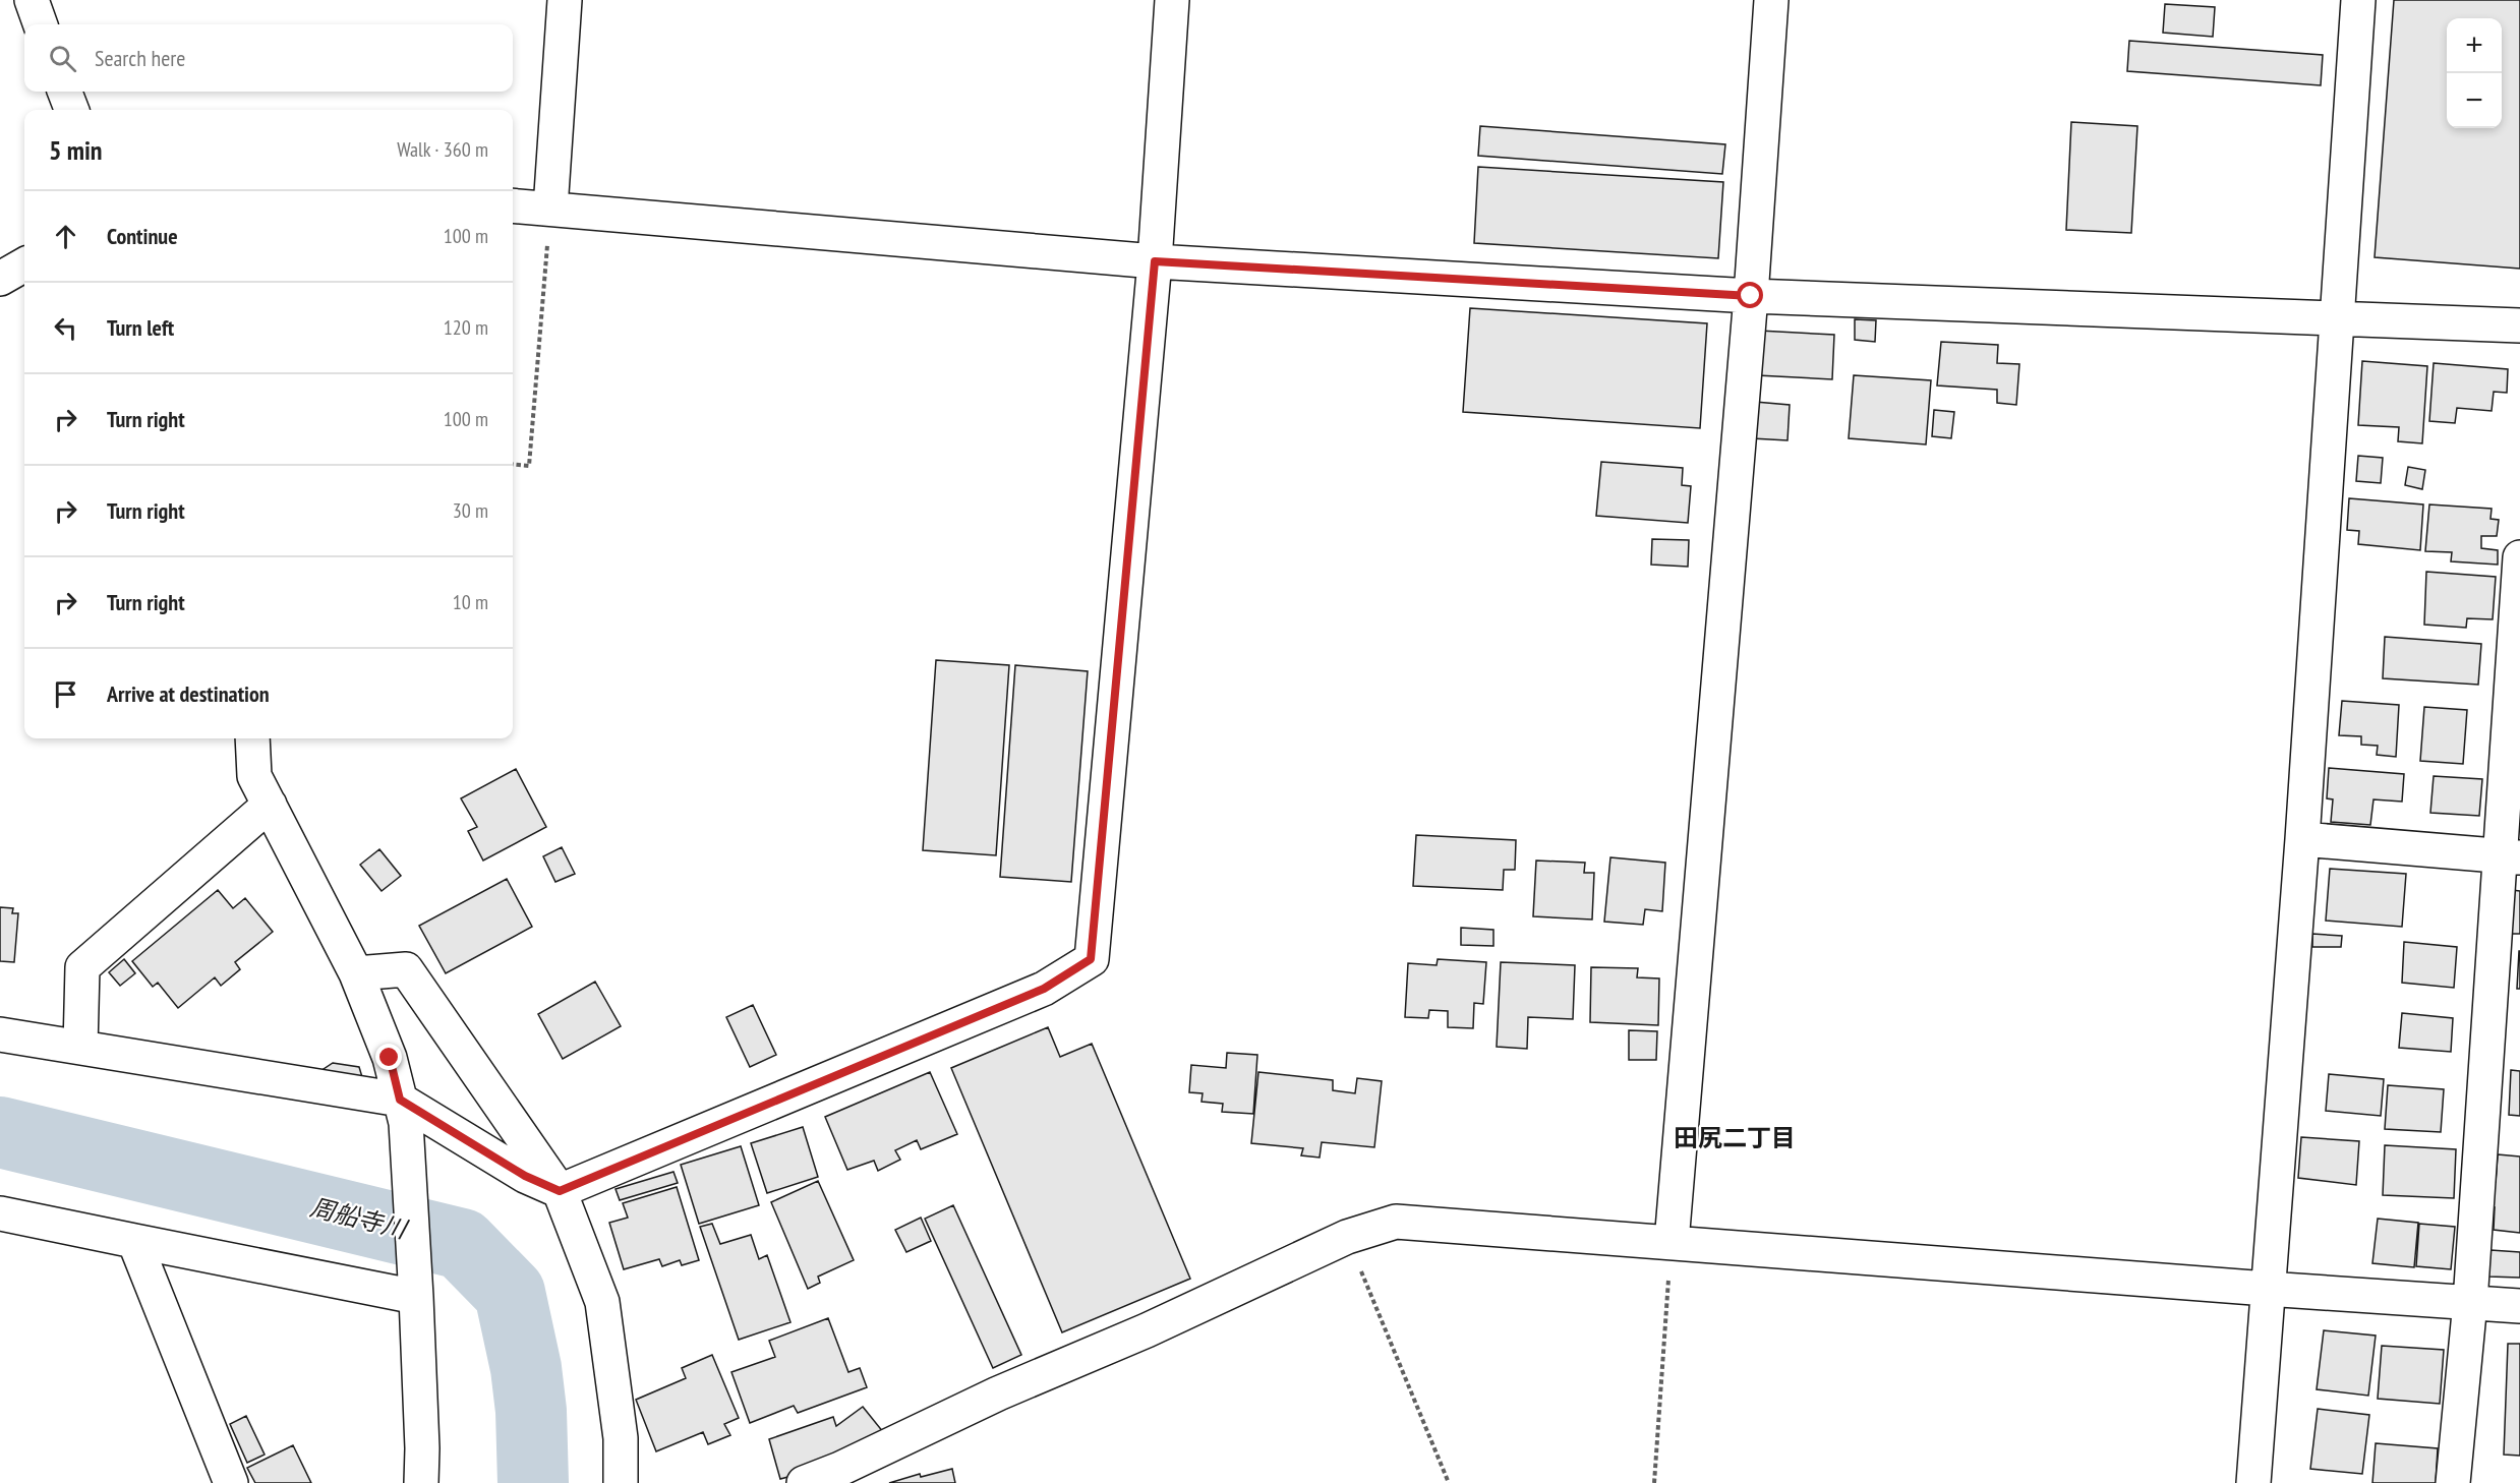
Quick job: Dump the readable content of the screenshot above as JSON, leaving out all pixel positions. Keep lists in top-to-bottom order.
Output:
{
  "districts": ["田尻二丁目"],
  "water": ["周船寺川"],
  "page": {
    "map_buttons": ["+", "−"],
    "search": "Search here",
    "heading": ["5 min", "Walk · 360 m"],
    "list": [
      ["Continue", "100 m"],
      ["Turn left", "120 m"],
      ["Turn right", "100 m"],
      ["Turn right", "30 m"],
      ["Turn right", "10 m"],
      "Arrive at destination"
    ]
  }
}
